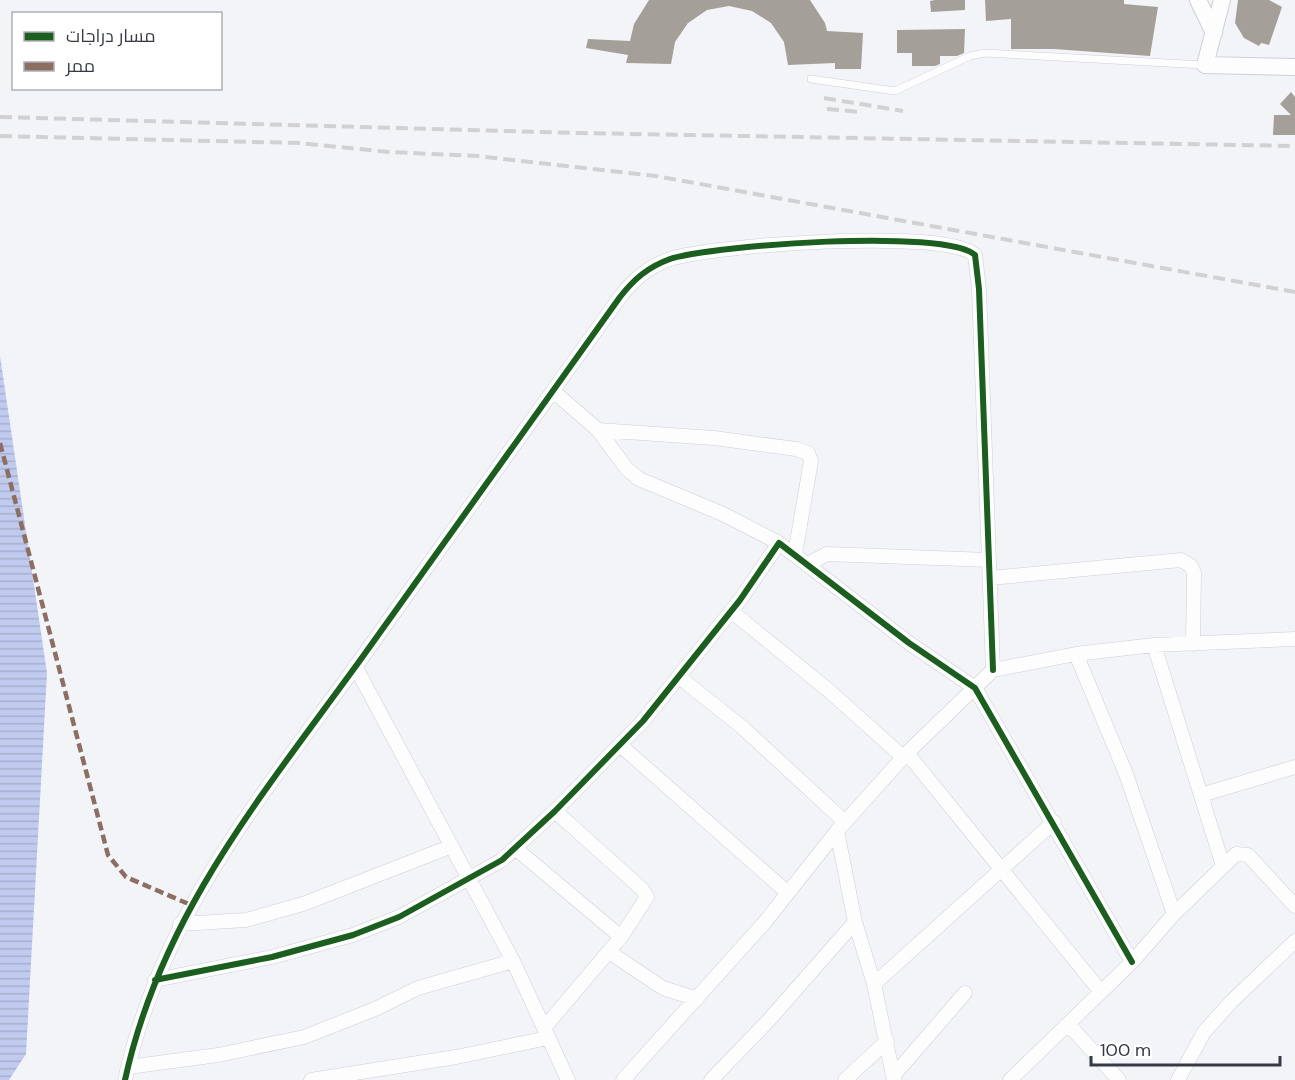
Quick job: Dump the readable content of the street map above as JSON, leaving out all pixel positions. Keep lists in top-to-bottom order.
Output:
{
  "legend": ["مسار دراجات", "ممر"],
  "scale_bar": "100 m"
}
